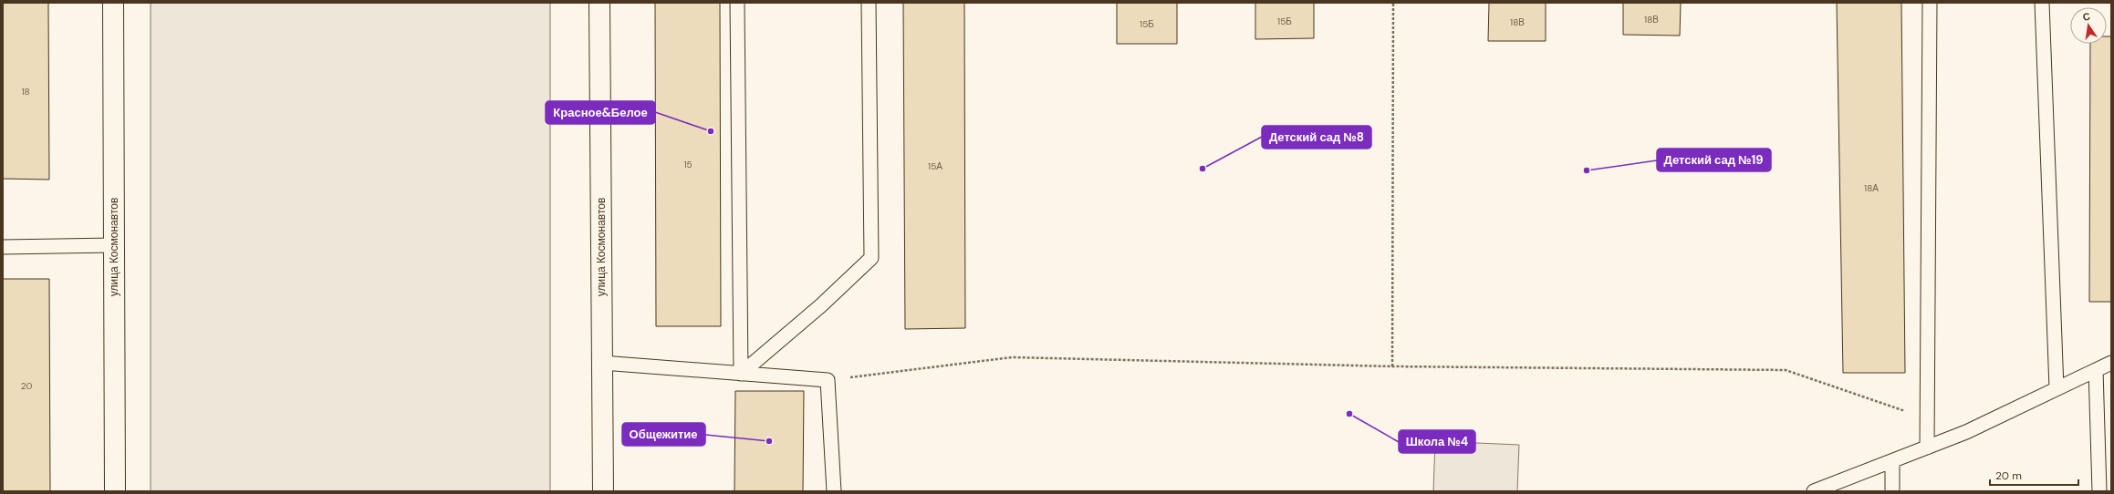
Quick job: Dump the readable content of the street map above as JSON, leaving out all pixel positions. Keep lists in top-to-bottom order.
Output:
{
  "streets": {
    "street": ["улица Космонавтов"]
  },
  "places": [
    "Красное&Белое",
    "Детский сад №8",
    "Детский сад №19",
    "Школа №4",
    "Общежитие"
  ],
  "house_numbers": [
    "18В",
    "15Б",
    "18В",
    "15Б",
    "18",
    "15",
    "15А",
    "18А",
    "20"
  ],
  "scale_bar": "20 m",
  "north": "top"
}
